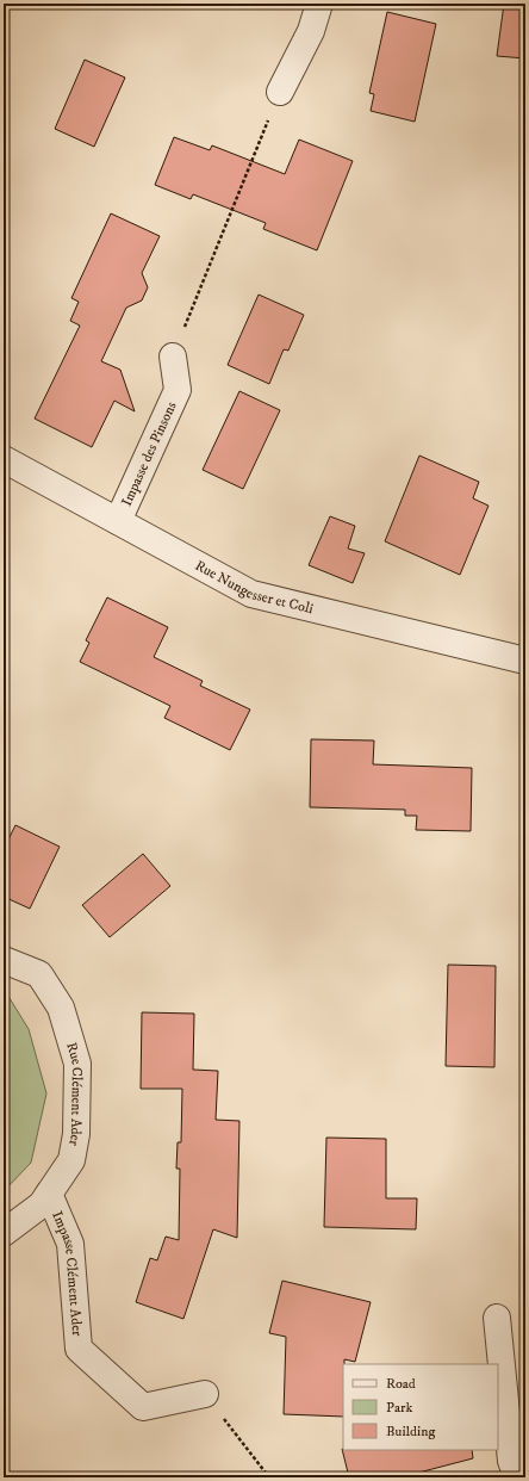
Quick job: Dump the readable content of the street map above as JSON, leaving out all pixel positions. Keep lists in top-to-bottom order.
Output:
{
  "streets": {
    "street": [
      "Impasse des Pinsons",
      "Rue Nungesser et Coli",
      "Rue Clément Ader",
      "Impasse Clément Ader"
    ]
  },
  "crossings": [
    ["Impasse des Pinsons", "Rue Nungesser et Coli"],
    ["Rue Clément Ader", "Impasse Clément Ader"]
  ],
  "legend": ["Road", "Park", "Building"]
}
